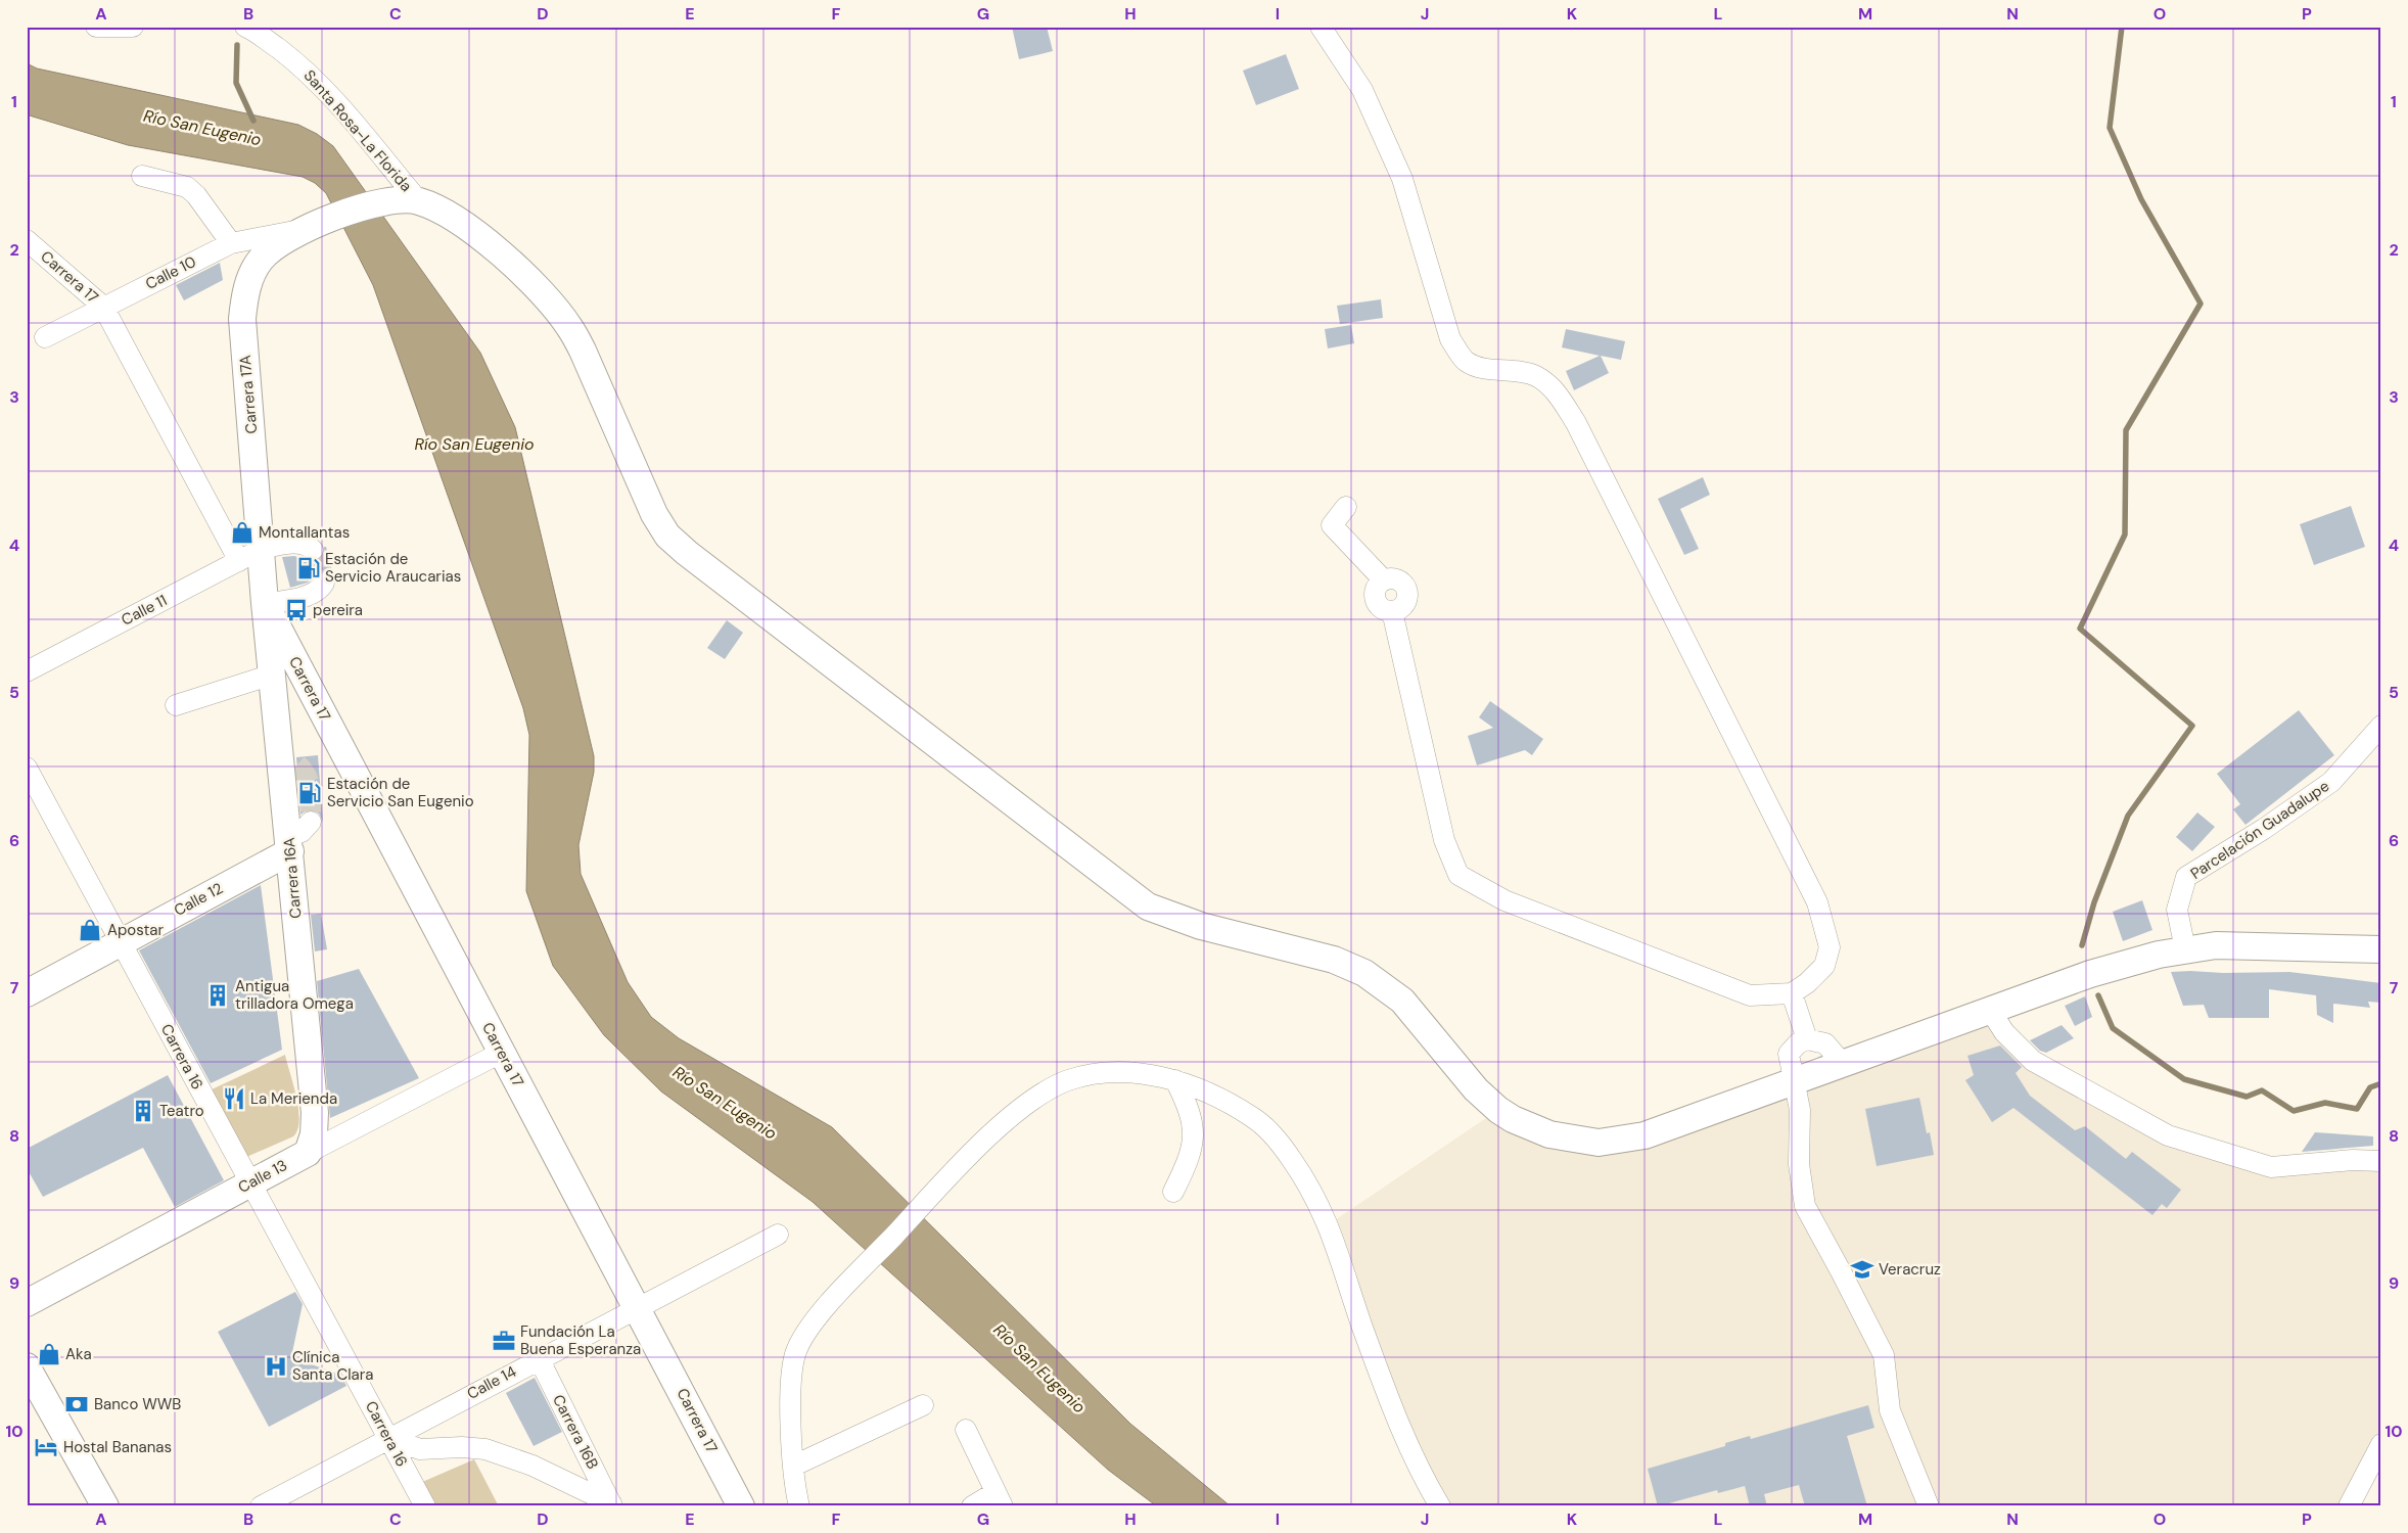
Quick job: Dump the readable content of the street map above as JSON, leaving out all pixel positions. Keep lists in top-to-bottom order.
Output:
{
  "streets": {
    "main road": [
      "Carrera 17",
      "Carrera 17A",
      "Carrera 16A",
      "Calle 12",
      "Calle 13"
    ],
    "street": [
      "Santa Rosa-La Florida",
      "Calle 10",
      "Calle 11",
      "Parcelación Guadalupe",
      "Carrera 16",
      "Calle 14",
      "Carrera 16B"
    ]
  },
  "crossings": [
    ["Santa Rosa-La Florida", "Carrera 17A"],
    ["Calle 10", "Carrera 17"],
    ["Calle 10", "Carrera 17A"],
    ["Carrera 17", "Carrera 17A"],
    ["Carrera 17", "Calle 11"],
    ["Carrera 17", "Carrera 16A"],
    ["Carrera 17", "Calle 13"],
    ["Carrera 17", "Calle 14"],
    ["Carrera 17A", "Calle 11"],
    ["Carrera 17A", "Carrera 16A"],
    ["Carrera 16A", "Calle 12"],
    ["Carrera 16A", "Calle 13"],
    ["Calle 12", "Carrera 16"],
    ["Carrera 16", "Calle 13"],
    ["Carrera 16", "Calle 14"],
    ["Calle 14", "Carrera 16B"]
  ],
  "water": ["Río San Eugenio"],
  "places": {
    "shop": ["Montallantas", "Apostar", "Aka"],
    "fuel station": ["Estación de Servicio Araucarias", "Estación de Servicio San Eugenio"],
    "bus stop": ["pereira"],
    "building": ["Antigua trilladora Omega", "Teatro"],
    "restaurant": ["La Merienda"],
    "school or university": ["Veracruz"],
    "office": ["Fundación La Buena Esperanza"],
    "hospital": ["Clínica Santa Clara"],
    "bank": ["Banco WWB"],
    "hotel": ["Hostal Bananas"]
  },
  "grid": {
    "columns": [
      "A",
      "B",
      "C",
      "D",
      "E",
      "F",
      "G",
      "H",
      "I",
      "J",
      "K",
      "L",
      "M",
      "N",
      "O",
      "P"
    ],
    "rows": [
      "1",
      "2",
      "3",
      "4",
      "5",
      "6",
      "7",
      "8",
      "9",
      "10"
    ]
  }
}
